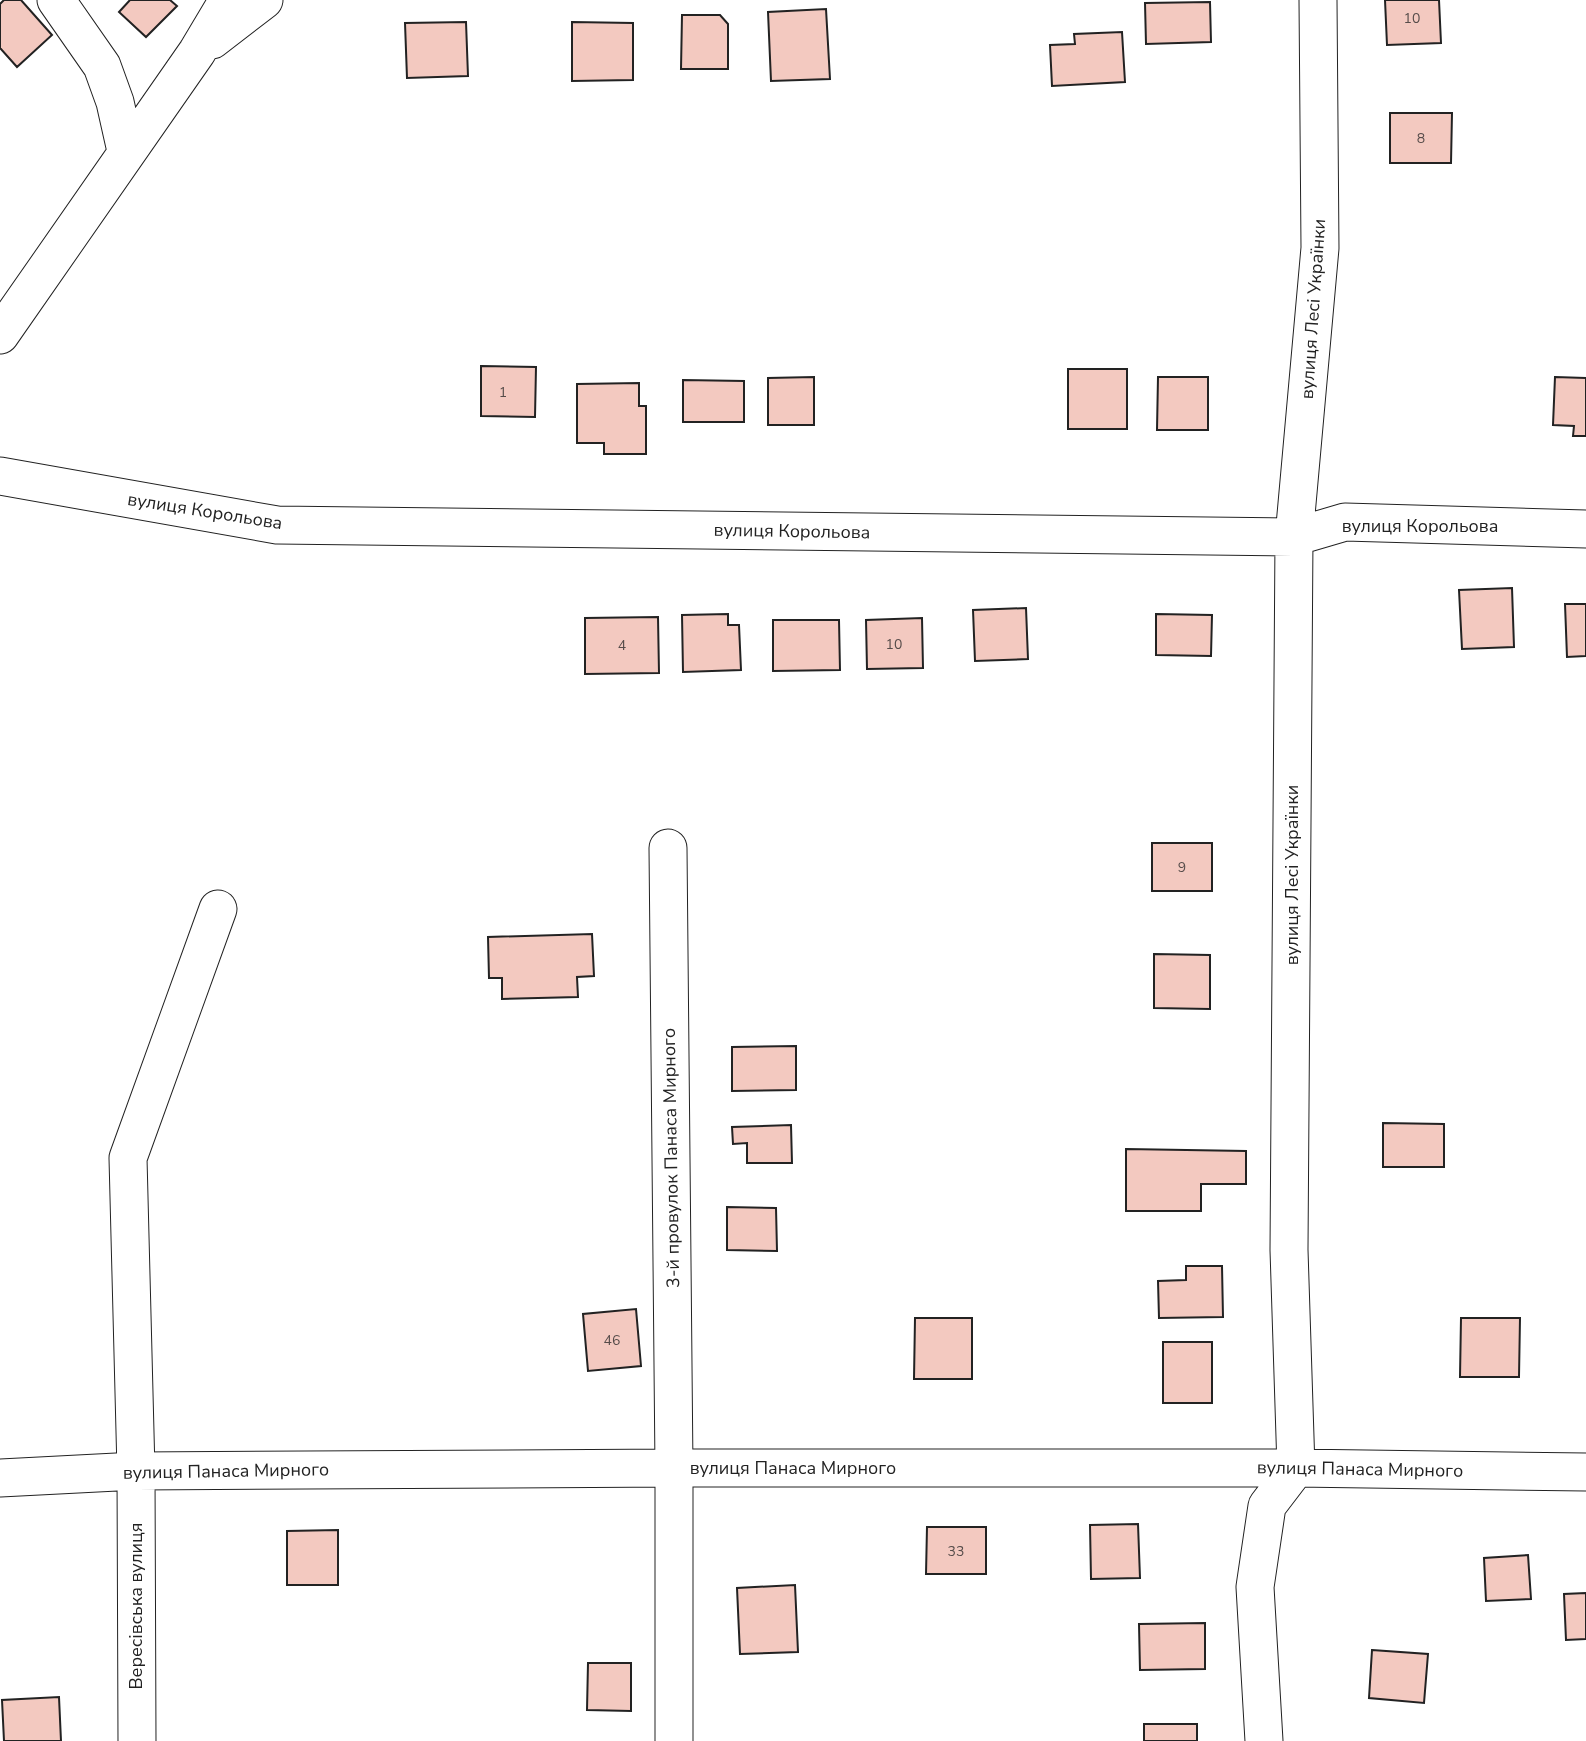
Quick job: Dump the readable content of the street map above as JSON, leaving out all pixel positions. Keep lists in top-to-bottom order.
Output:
{
  "streets": {
    "street": [
      "вулиця Лесі Українки",
      "вулиця Корольова",
      "3-й провулок Панаса Мирного",
      "вулиця Панаса Мирного",
      "Вересівська вулиця"
    ]
  },
  "crossings": [
    ["вулиця Лесі Українки", "вулиця Корольова"],
    ["вулиця Лесі Українки", "вулиця Панаса Мирного"],
    ["3-й провулок Панаса Мирного", "вулиця Панаса Мирного"],
    ["вулиця Панаса Мирного", "Вересівська вулиця"]
  ],
  "house_numbers": [
    "10",
    "8",
    "1",
    "10",
    "4",
    "9",
    "46",
    "33"
  ]
}
